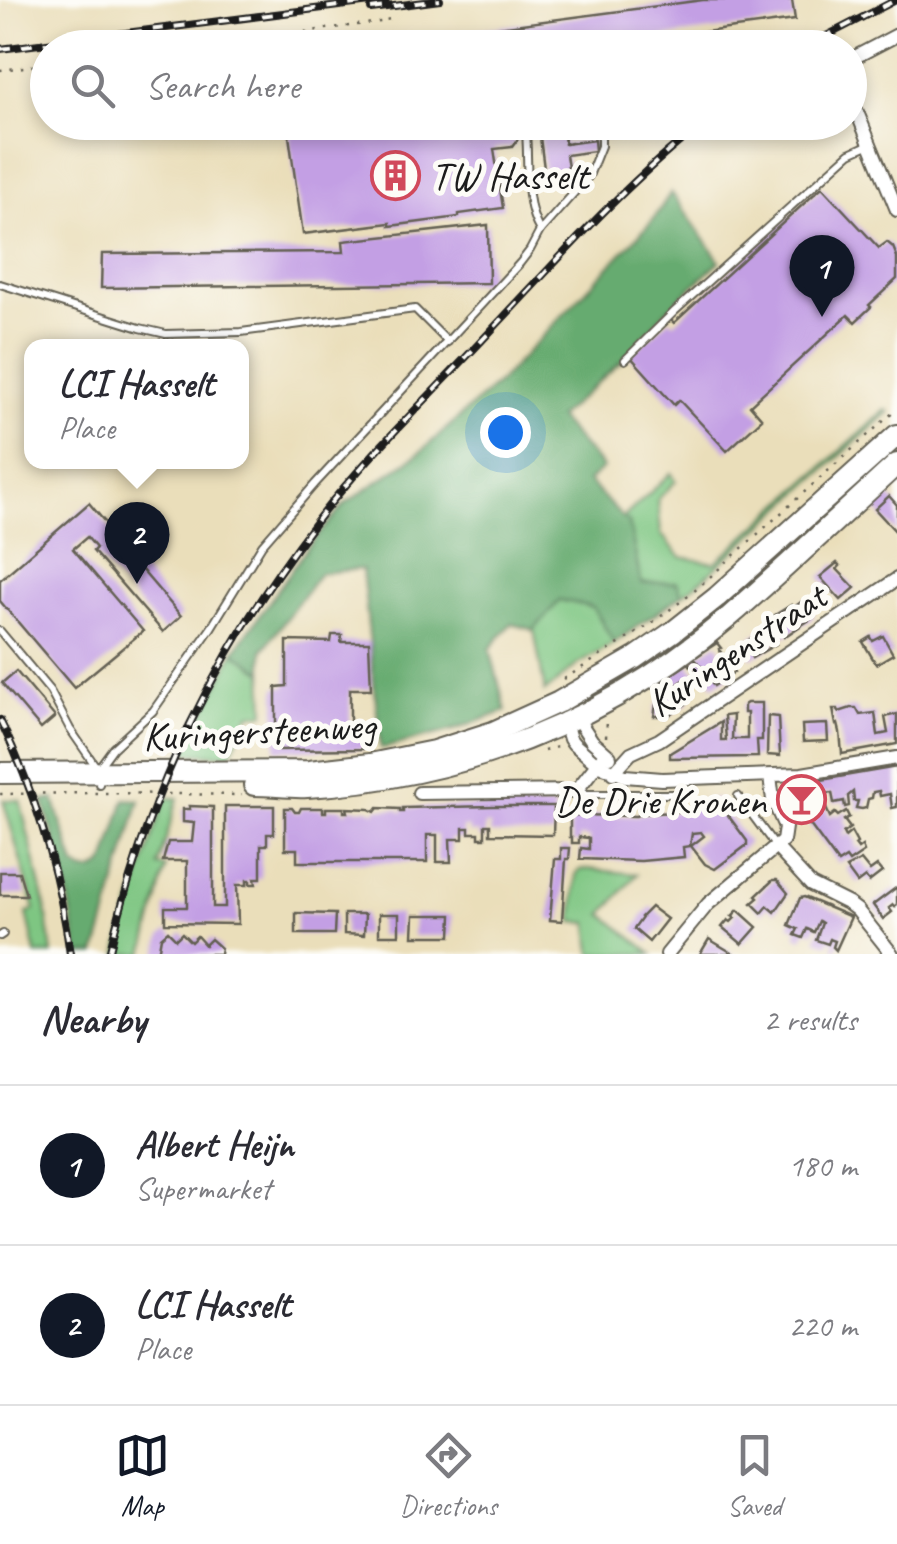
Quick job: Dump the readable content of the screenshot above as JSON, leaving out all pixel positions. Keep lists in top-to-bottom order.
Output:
{
  "streets": {
    "main road": ["Kuringersteenweg"],
    "street": ["Kuringenstraat"]
  },
  "places": {
    "building": ["TW Hasselt"],
    "bar": ["De Drie Kronen"]
  },
  "page": {
    "search": "Search here",
    "pins": ["1", "2"],
    "popup": ["LCI Hasselt", "Place"],
    "heading": ["Nearby", "2 results"],
    "list": [
      {
        "mark": "1",
        "name": "Albert Heijn",
        "note": "Supermarket",
        "value": "180 m"
      },
      {
        "mark": "2",
        "name": "LCI Hasselt",
        "note": "Place",
        "value": "220 m"
      }
    ],
    "nav": ["Map", "Directions", "Saved"]
  }
}
